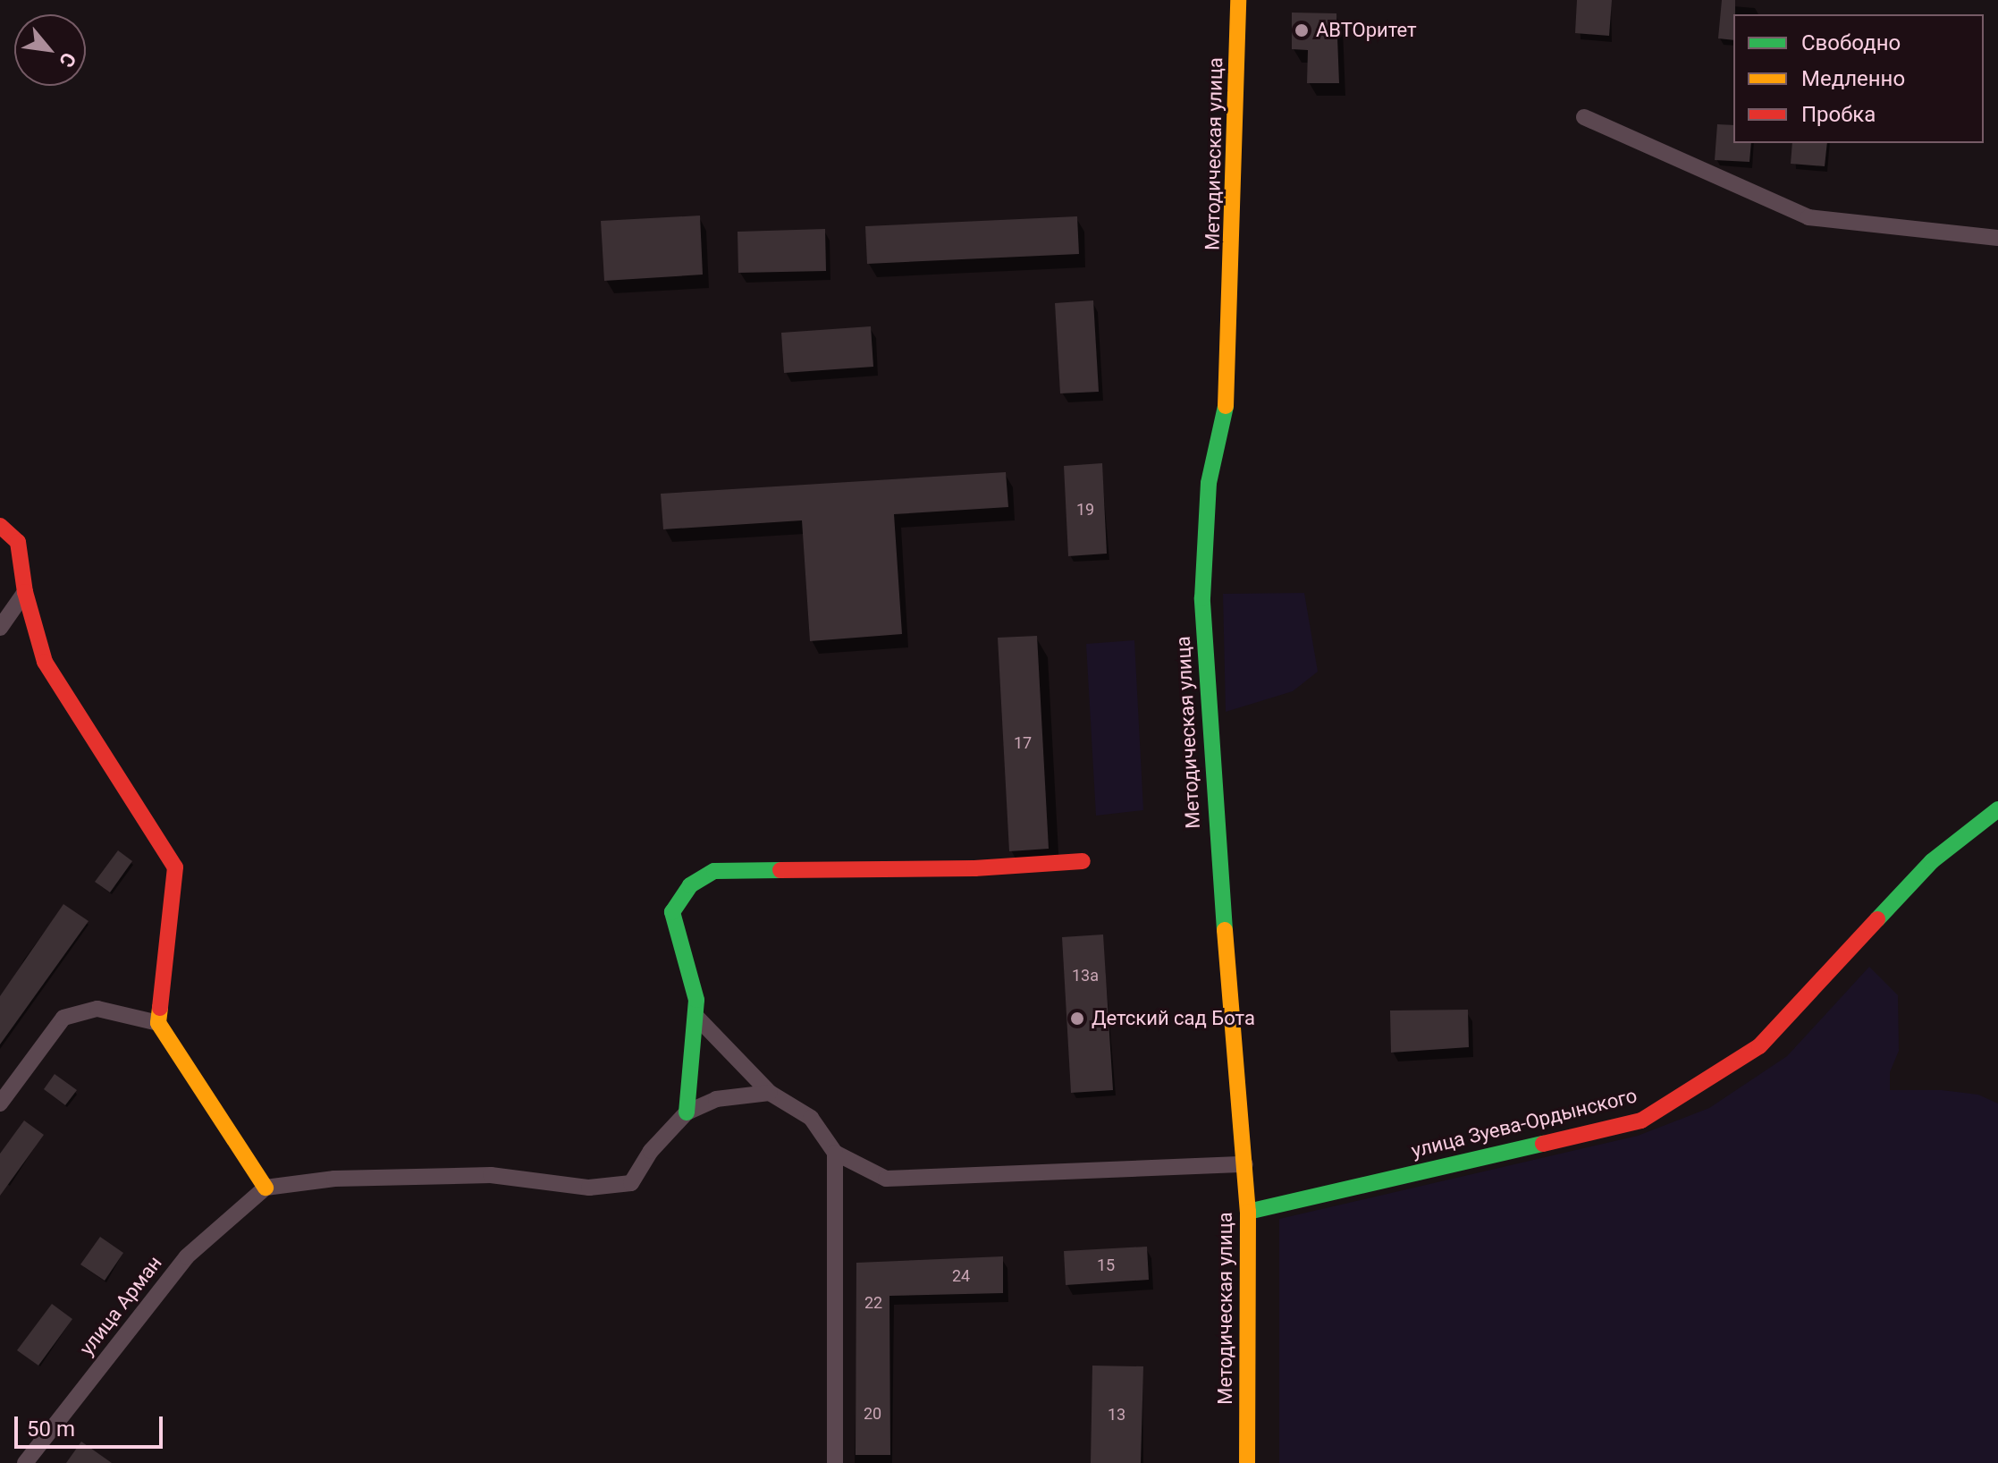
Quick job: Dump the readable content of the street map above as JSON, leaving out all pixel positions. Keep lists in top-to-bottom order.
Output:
{
  "streets": {
    "street": ["Методическая улица", "улица Зуева-Ордынского", "улица Арман"]
  },
  "crossings": [
    ["Методическая улица", "улица Зуева-Ордынского"]
  ],
  "places": ["АВТОритет", "Детский сад Бота"],
  "house_numbers": [
    "19",
    "17",
    "13а",
    "15",
    "24",
    "22",
    "20",
    "13"
  ],
  "legend": ["Свободно", "Медленно", "Пробка"],
  "scale_bar": "50 m",
  "north": "bottom right"
}
